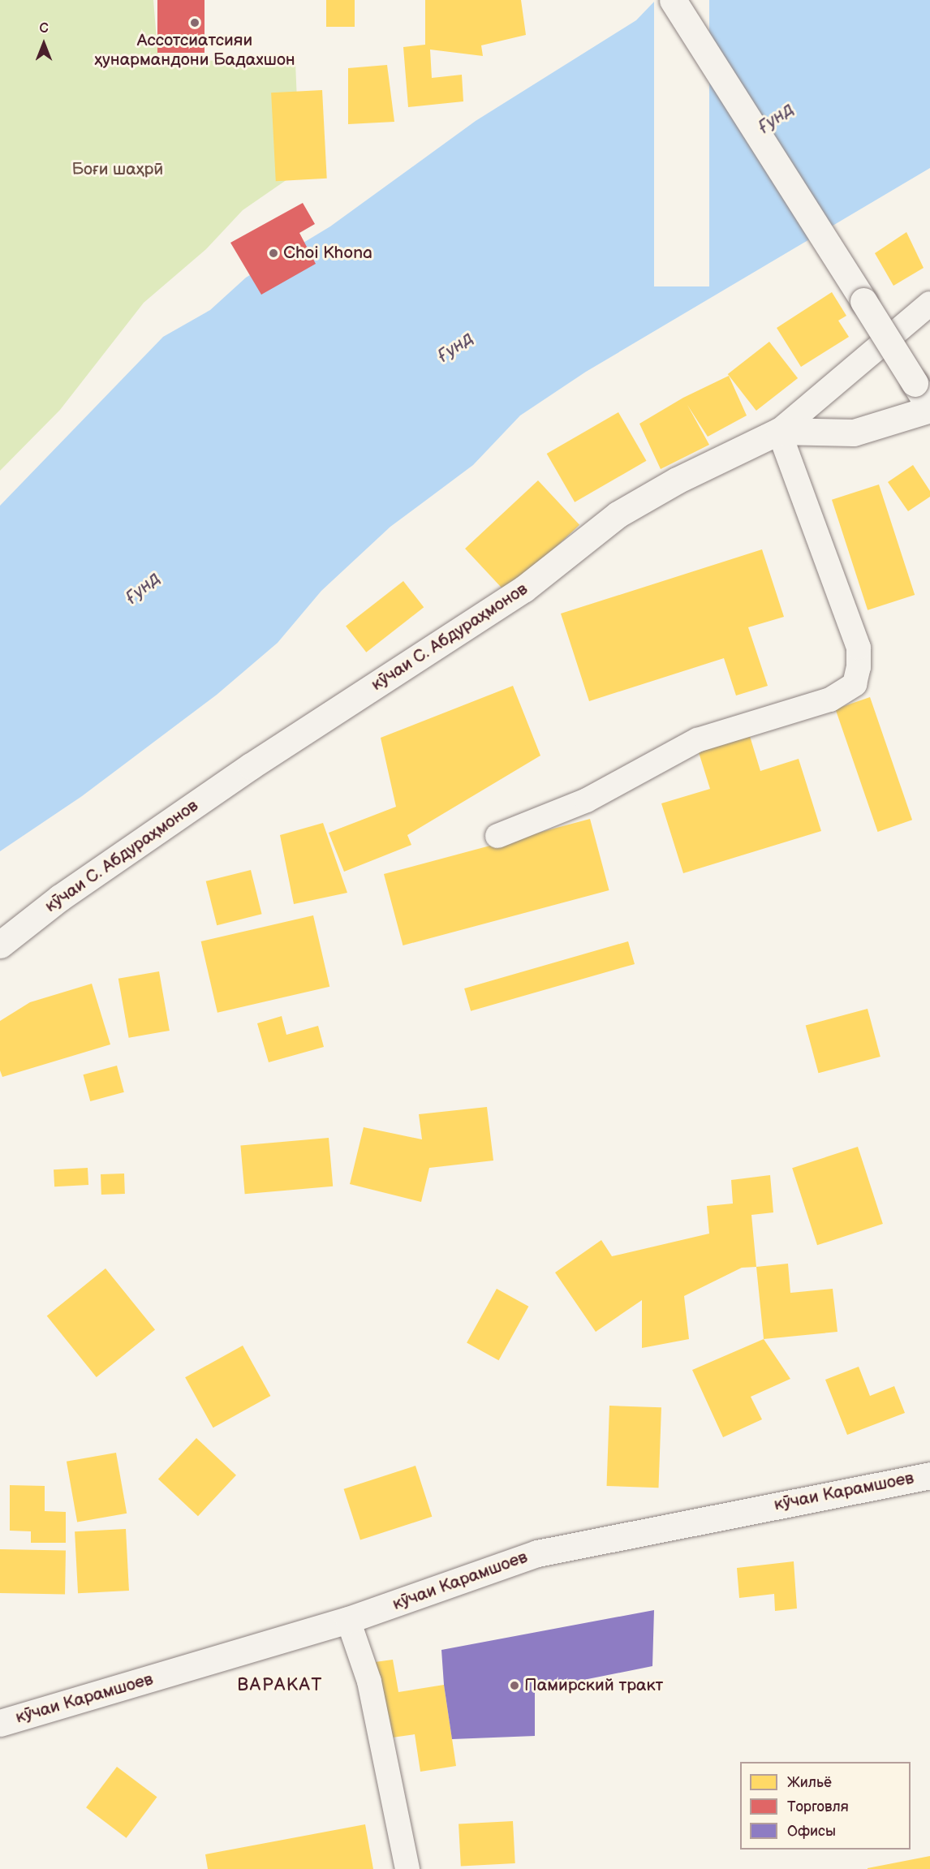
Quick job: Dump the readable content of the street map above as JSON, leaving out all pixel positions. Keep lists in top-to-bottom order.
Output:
{
  "streets": {
    "main road": ["кӯчаи С. Абдураҳмонов", "кӯчаи Карамшоев"]
  },
  "districts": ["ВАРАКАТ"],
  "water": ["Ғунд"],
  "parks": ["Боғи шаҳрӣ"],
  "places": ["Ассотсиатсияи ҳунармандони Бадахшон", "Choi Khona", "Памирский тракт"],
  "legend": ["Жильё", "Торговля", "Офисы"],
  "north": "top"
}
